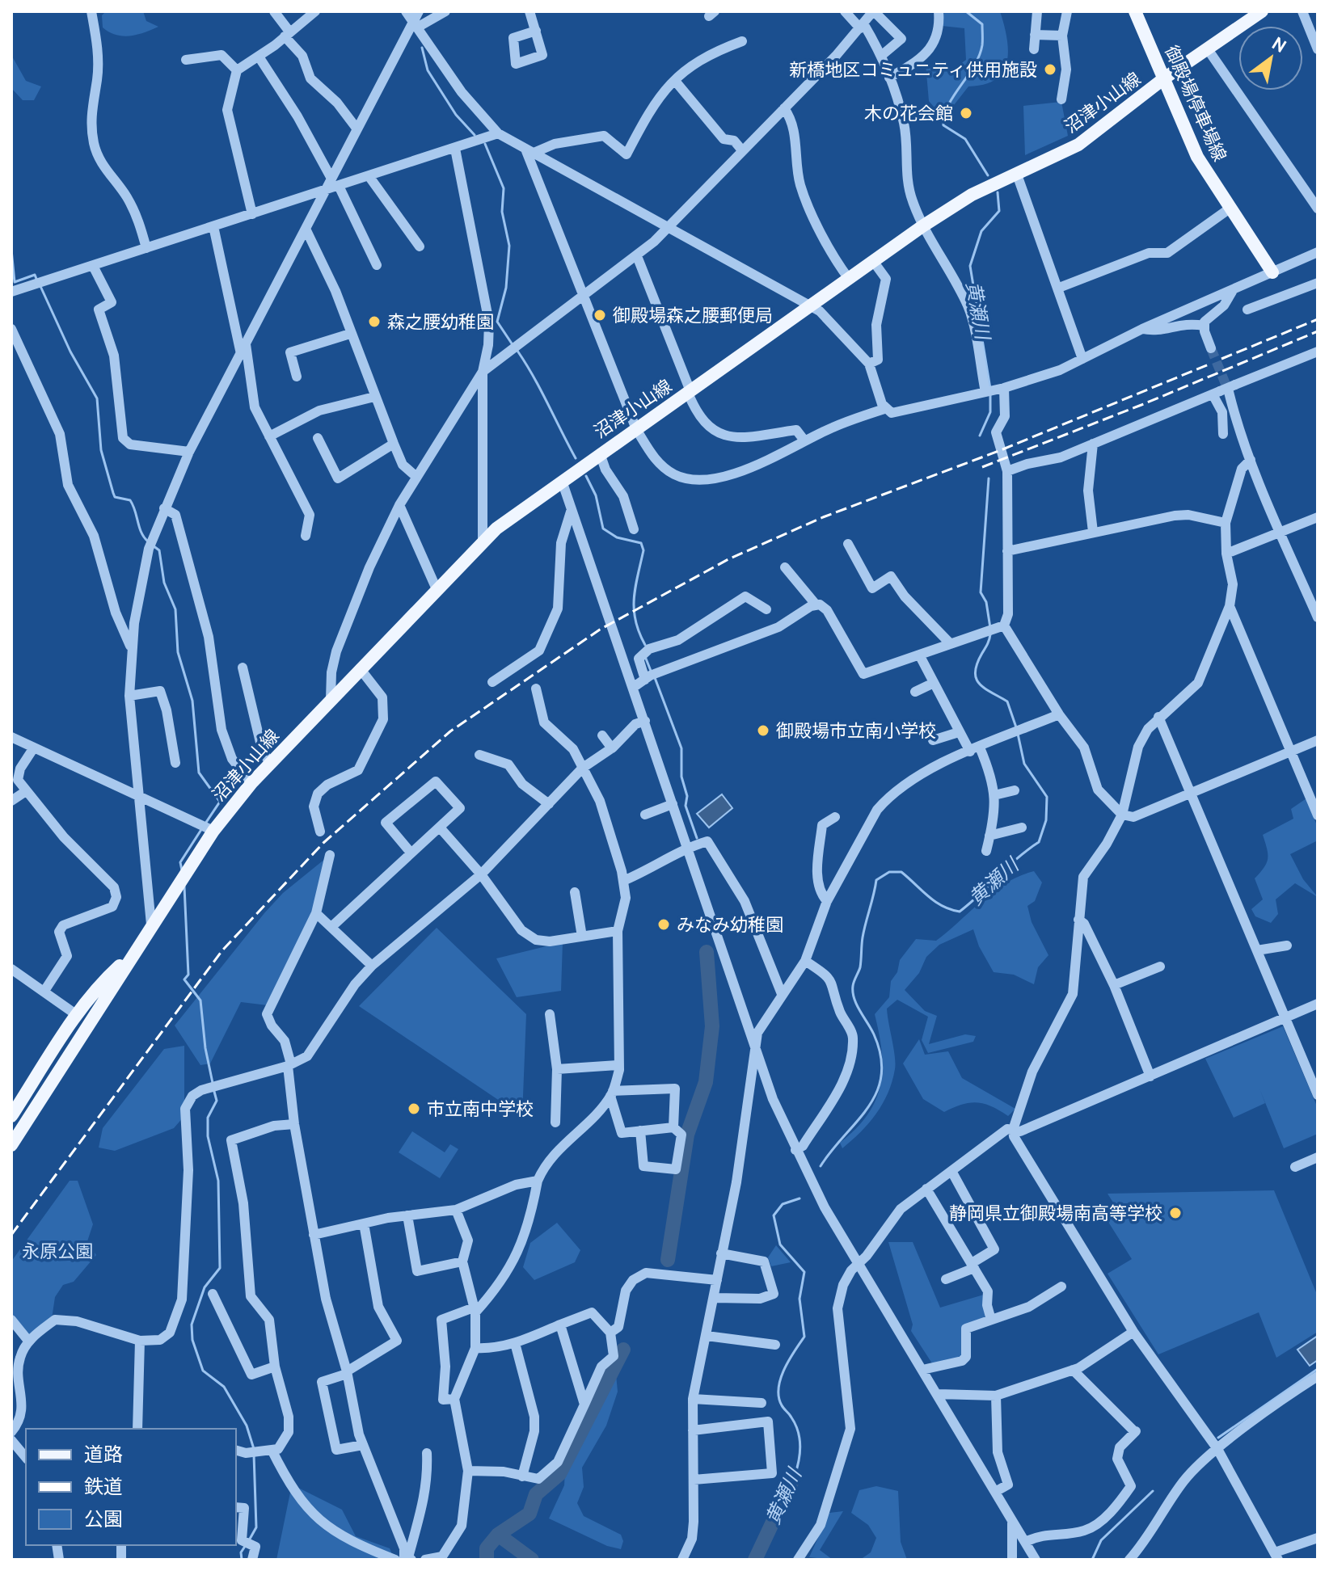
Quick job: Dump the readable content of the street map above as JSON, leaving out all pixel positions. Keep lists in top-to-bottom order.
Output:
{
  "streets": {
    "main road": ["沼津小山線", "御殿場停車場線"]
  },
  "crossings": [
    ["沼津小山線", "御殿場停車場線"]
  ],
  "water": ["黄瀬川"],
  "parks": ["永原公園"],
  "places": [
    "新橋地区コミュニティ供用施設",
    "木の花会館",
    "御殿場森之腰郵便局",
    "森之腰幼稚園",
    "御殿場市立南小学校",
    "みなみ幼稚園",
    "市立南中学校",
    "静岡県立御殿場南高等学校"
  ],
  "legend": ["道路", "鉄道", "公園"],
  "north": "top right"
}
